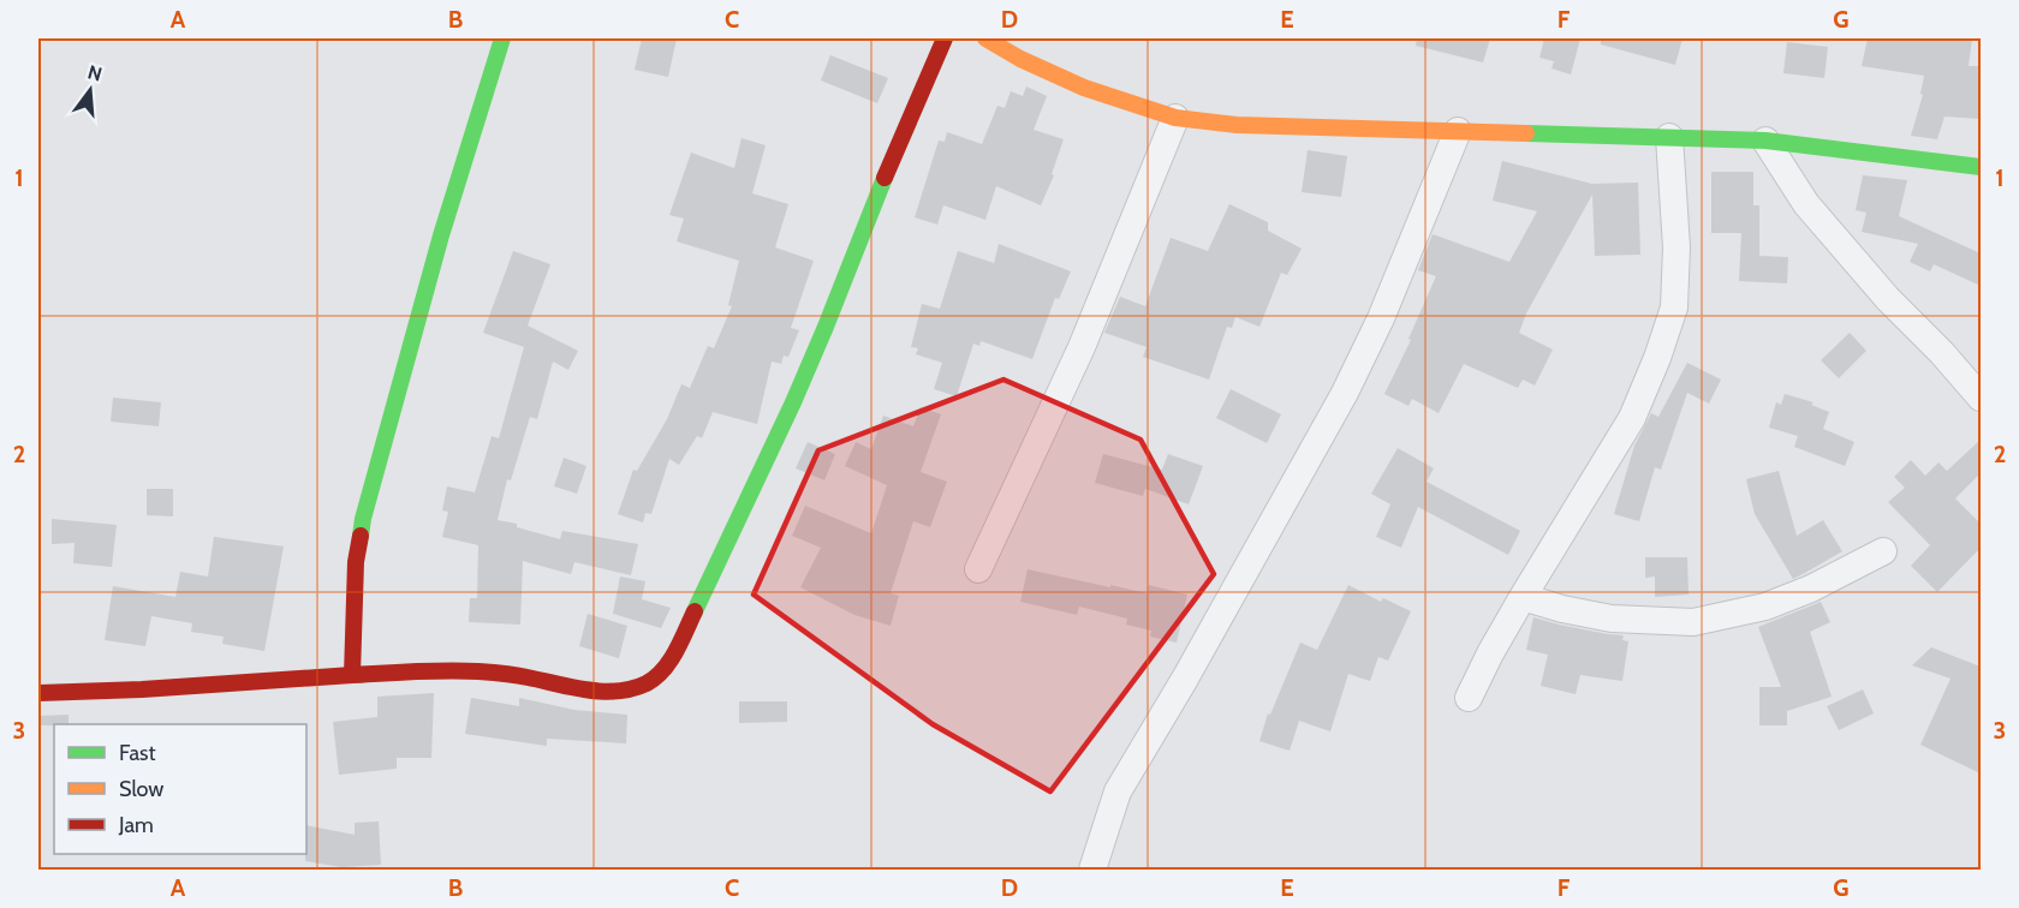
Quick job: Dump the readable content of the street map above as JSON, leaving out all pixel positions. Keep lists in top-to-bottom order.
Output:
{
  "legend": ["Fast", "Slow", "Jam"],
  "north": "top",
  "grid": {
    "columns": [
      "A",
      "B",
      "C",
      "D",
      "E",
      "F",
      "G"
    ],
    "rows": ["1", "2", "3"]
  }
}
